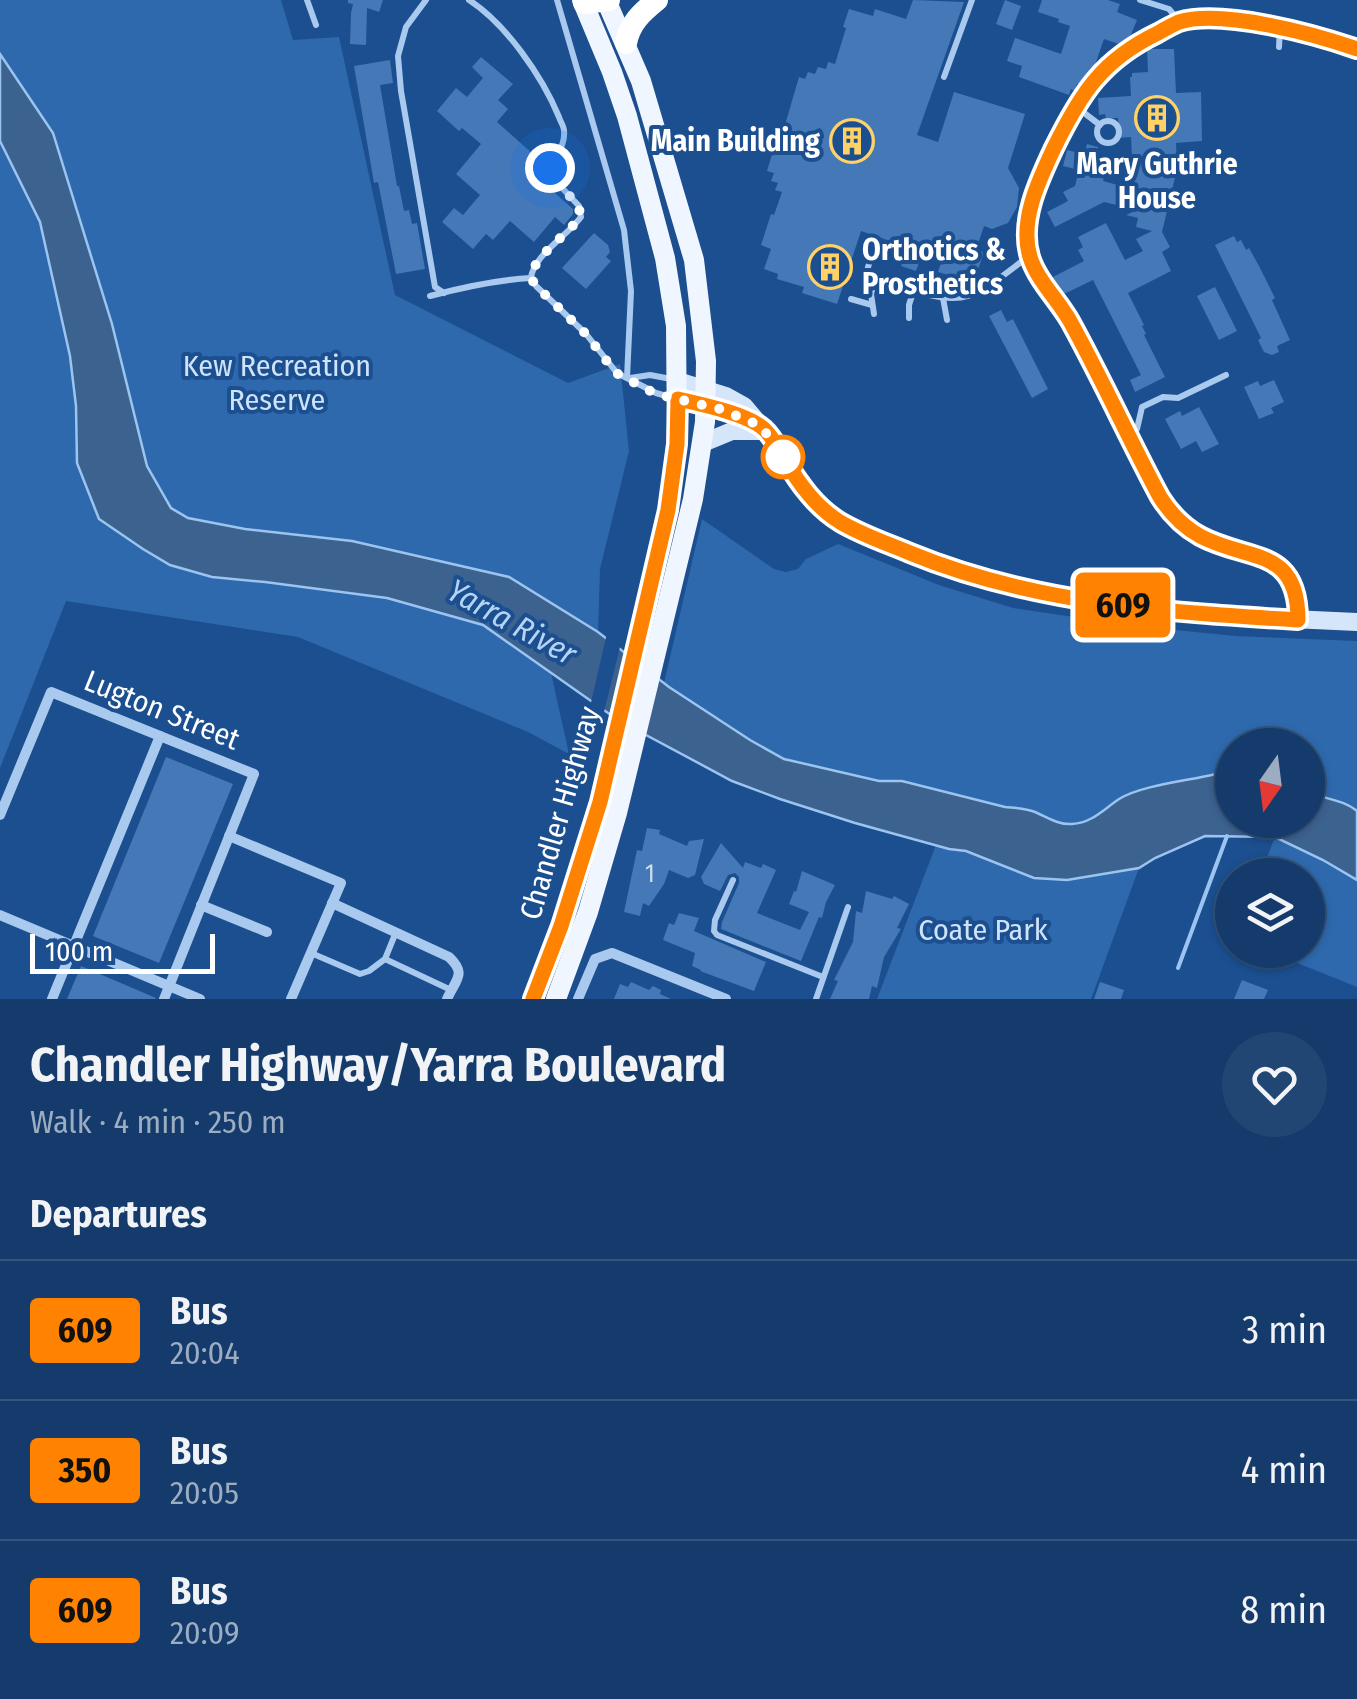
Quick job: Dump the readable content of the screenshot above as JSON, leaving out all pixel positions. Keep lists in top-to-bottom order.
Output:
{
  "streets": {
    "main road": ["Chandler Highway"],
    "street": ["Lugton Street"]
  },
  "water": ["Yarra River"],
  "parks": ["Kew Recreation Reserve", "Coate Park"],
  "places": {
    "building": ["Mary Guthrie House", "Main Building", "Orthotics & Prosthetics"]
  },
  "lines": ["bus line 609"],
  "house_numbers": ["1"],
  "scale_bar": "100 m",
  "north": "bottom",
  "page": {
    "on_map": "609",
    "scale": "100 m",
    "heading": [
      ["Chandler Highway/Yarra Boulevard", "Walk · 4 min · 250 m"],
      "Departures"
    ],
    "list": [
      {
        "mark": "609",
        "name": "Bus",
        "note": "20:04",
        "value": "3 min"
      },
      {
        "mark": "350",
        "name": "Bus",
        "note": "20:05",
        "value": "4 min"
      },
      {
        "mark": "609",
        "name": "Bus",
        "note": "20:09",
        "value": "8 min"
      }
    ]
  }
}
